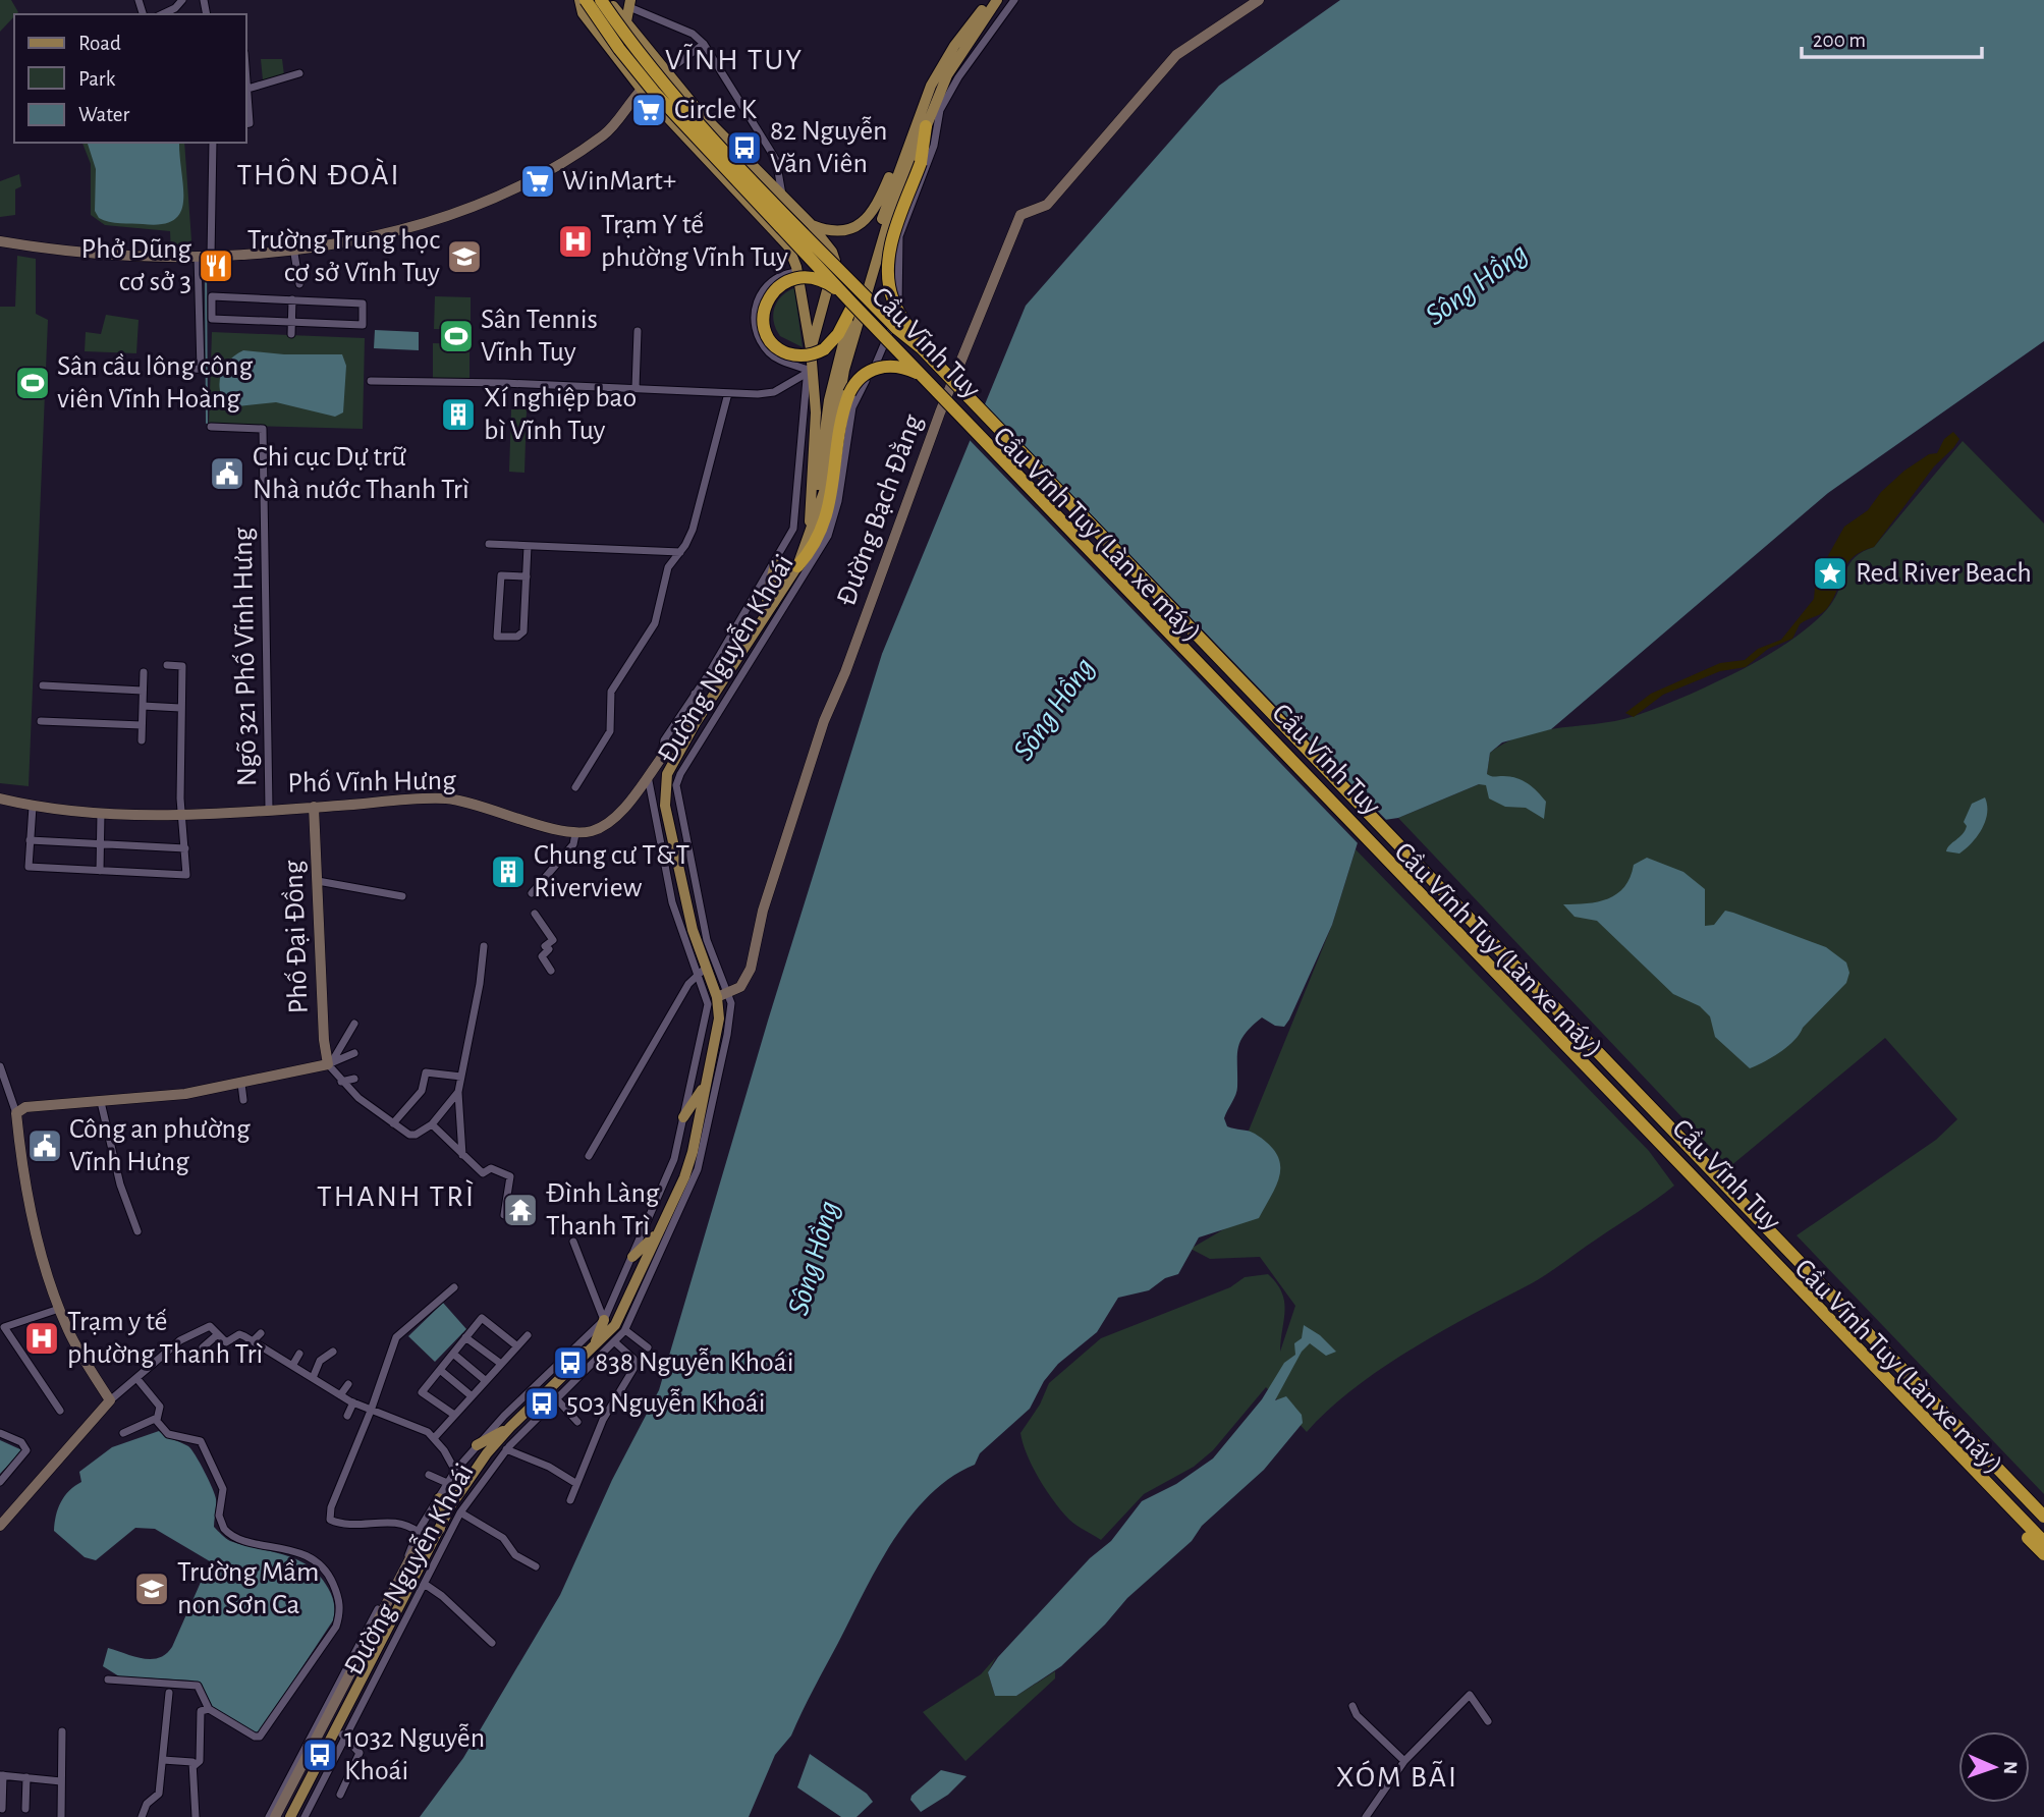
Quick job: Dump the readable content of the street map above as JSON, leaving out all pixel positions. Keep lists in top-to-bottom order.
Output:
{
  "streets": {
    "highway": ["Cầu Vĩnh Tuy", "Cầu Vĩnh Tuy (Làn xe máy)"],
    "main road": ["Đường Nguyễn Khoái"],
    "street": [
      "Đường Bạch Đằng",
      "Ngõ 321 Phố Vĩnh Hưng",
      "Phố Vĩnh Hưng",
      "Phố Đại Đồng"
    ]
  },
  "crossings": [
    ["Cầu Vĩnh Tuy", "Cầu Vĩnh Tuy (Làn xe máy)"],
    ["Cầu Vĩnh Tuy", "Đường Nguyễn Khoái"],
    ["Đường Bạch Đằng", "Đường Nguyễn Khoái"],
    ["Ngõ 321 Phố Vĩnh Hưng", "Phố Vĩnh Hưng"],
    ["Phố Vĩnh Hưng", "Phố Đại Đồng"]
  ],
  "districts": [
    "VĨNH TUY",
    "THÔN ĐOÀI",
    "THANH TRÌ",
    "XÓM BÃI"
  ],
  "water": ["Sông Hồng"],
  "places": {
    "supermarket": ["Circle K", "WinMart+"],
    "bus stop": [
      "82 Nguyễn Văn Viên",
      "838 Nguyễn Khoái",
      "503 Nguyễn Khoái",
      "1032 Nguyễn Khoái"
    ],
    "hospital": ["Trạm Y tế phường Vĩnh Tuy", "Trạm y tế phường Thanh Trì"],
    "school or university": ["Trường Trung học cơ sở Vĩnh Tuy", "Trường Mầm non Sơn Ca"],
    "restaurant": ["Phở Dũng cơ sở 3"],
    "sports": ["Sân Tennis Vĩnh Tuy", "Sân cầu lông công viên Vĩnh Hoàng"],
    "building": ["Xí nghiệp bao bì Vĩnh Tuy", "Chung cư T&T Riverview"],
    "public building": ["Chi cục Dự trữ Nhà nước Thanh Trì", "Công an phường Vĩnh Hưng"],
    "place": ["Red River Beach"],
    "temple": ["Đình Làng Thanh Trì"]
  },
  "legend": ["Road", "Park", "Water"],
  "scale_bar": "200 m",
  "north": "right"
}
